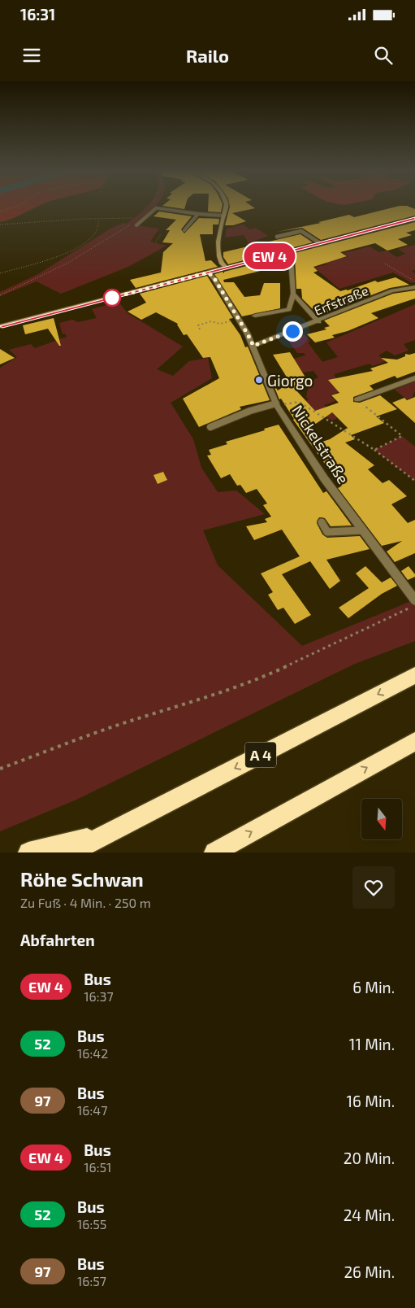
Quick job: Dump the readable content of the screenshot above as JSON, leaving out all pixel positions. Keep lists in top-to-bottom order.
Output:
{
  "streets": {
    "highway": ["A 4"],
    "street": ["Erfstraße", "Nickelstraße"]
  },
  "crossings": [
    ["Erfstraße", "Nickelstraße"]
  ],
  "places": ["Giorgo"],
  "north": "bottom",
  "page": {
    "status": "16:31",
    "header": "Railo",
    "on_map": "EW 4",
    "heading": [
      ["Röhe Schwan", "Zu Fuß · 4 Min. · 250 m"],
      "Abfahrten"
    ],
    "list": [
      {
        "mark": "EW 4",
        "name": "Bus",
        "note": "16:37",
        "value": "6 Min."
      },
      {
        "mark": "52",
        "name": "Bus",
        "note": "16:42",
        "value": "11 Min."
      },
      {
        "mark": "97",
        "name": "Bus",
        "note": "16:47",
        "value": "16 Min."
      },
      {
        "mark": "EW 4",
        "name": "Bus",
        "note": "16:51",
        "value": "20 Min."
      },
      {
        "mark": "52",
        "name": "Bus",
        "note": "16:55",
        "value": "24 Min."
      },
      {
        "mark": "97",
        "name": "Bus",
        "note": "16:57",
        "value": "26 Min."
      }
    ]
  }
}
